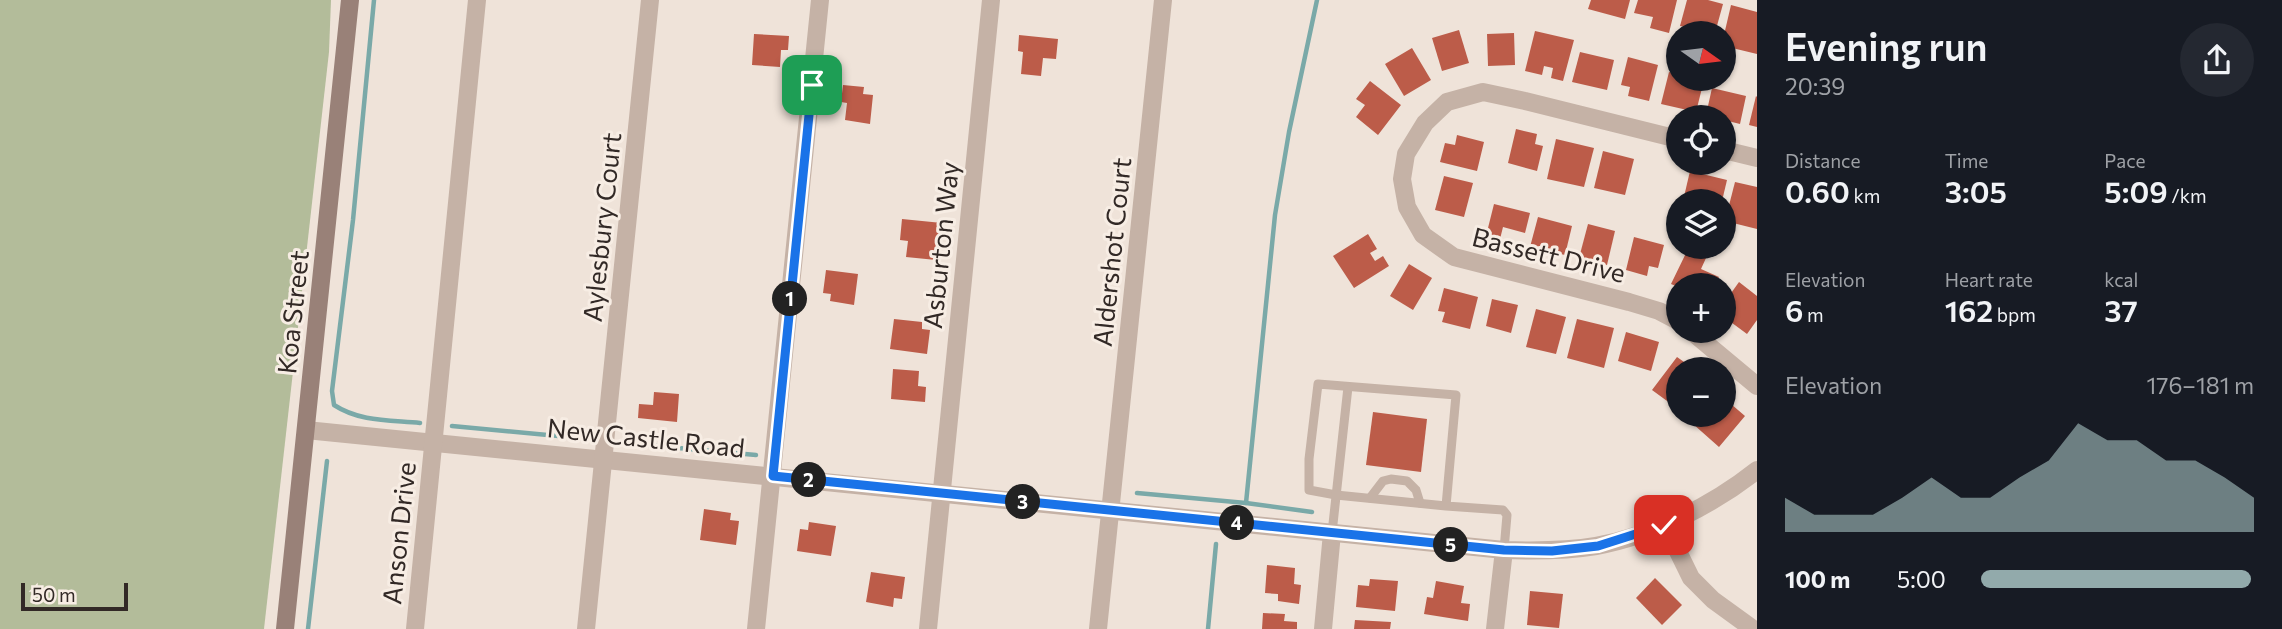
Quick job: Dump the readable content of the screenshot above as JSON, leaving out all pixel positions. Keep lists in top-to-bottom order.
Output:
{
  "streets": {
    "main road": ["Koa Street"],
    "street": [
      "Aylesbury Court",
      "Asburton Way",
      "Aldershot Court",
      "Bassett Drive",
      "New Castle Road",
      "Anson Drive"
    ]
  },
  "crossings": [
    ["Aylesbury Court", "New Castle Road"],
    ["Asburton Way", "New Castle Road"],
    ["Aldershot Court", "New Castle Road"],
    ["Koa Street", "New Castle Road"],
    ["New Castle Road", "Anson Drive"]
  ],
  "scale_bar": "50 m",
  "north": "right",
  "page": {
    "heading": ["Evening run", "20:39"],
    "map_buttons": ["+", "−"],
    "stats": [
      ["Distance", "0.60 km"],
      ["Time", "3:05"],
      ["Pace", "5:09 /km"],
      ["Elevation", "6 m"],
      ["Heart rate", "162 bpm"],
      ["kcal", "37"]
    ],
    "pins": [
      "1",
      "2",
      "3",
      "4",
      "5"
    ],
    "chart": ["Elevation", "176–181 m"],
    "list": [
      {
        "name": "100 m",
        "note": "5:00"
      }
    ],
    "scale": "50 m"
  }
}
